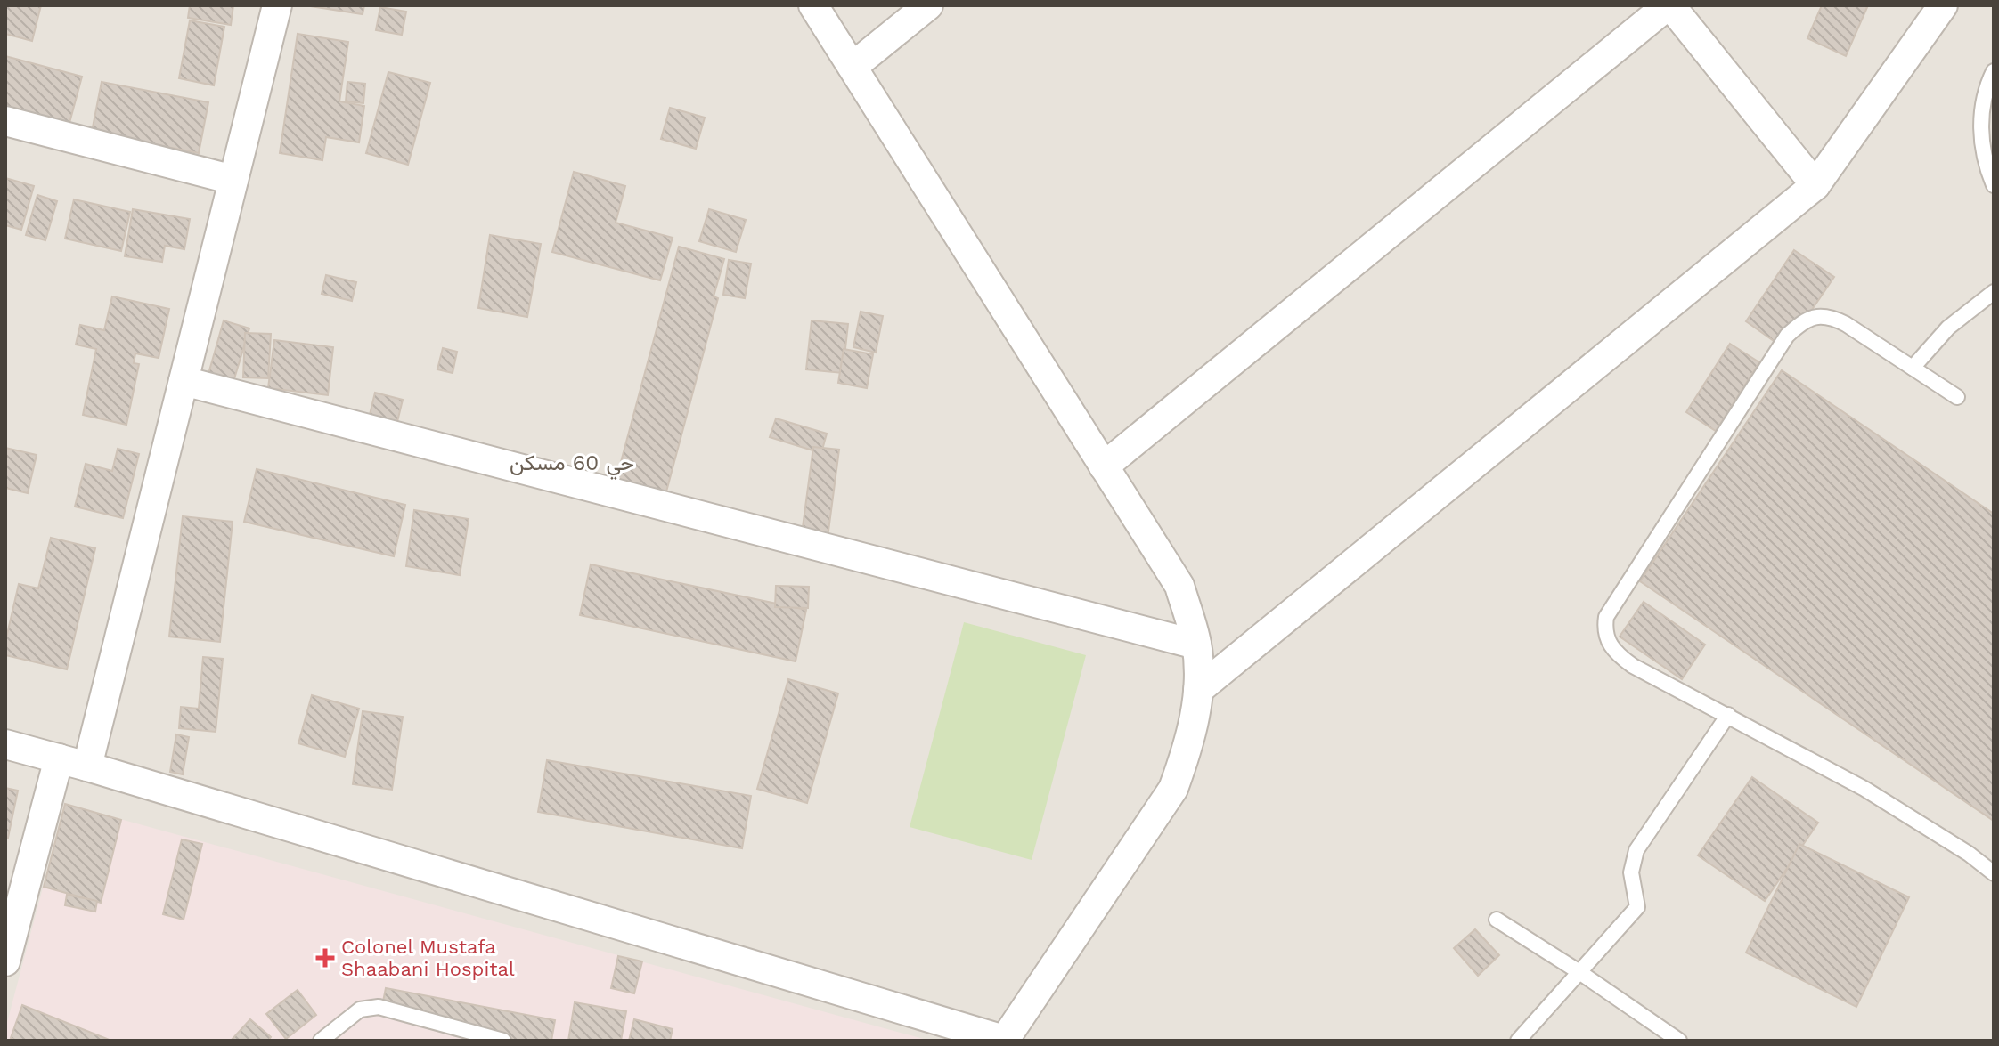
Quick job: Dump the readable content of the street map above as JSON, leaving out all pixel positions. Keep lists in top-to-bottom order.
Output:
{
  "districts": ["حي 60 مسكن"],
  "places": {
    "health": ["Colonel Mustafa Shaabani Hospital"]
  }
}
